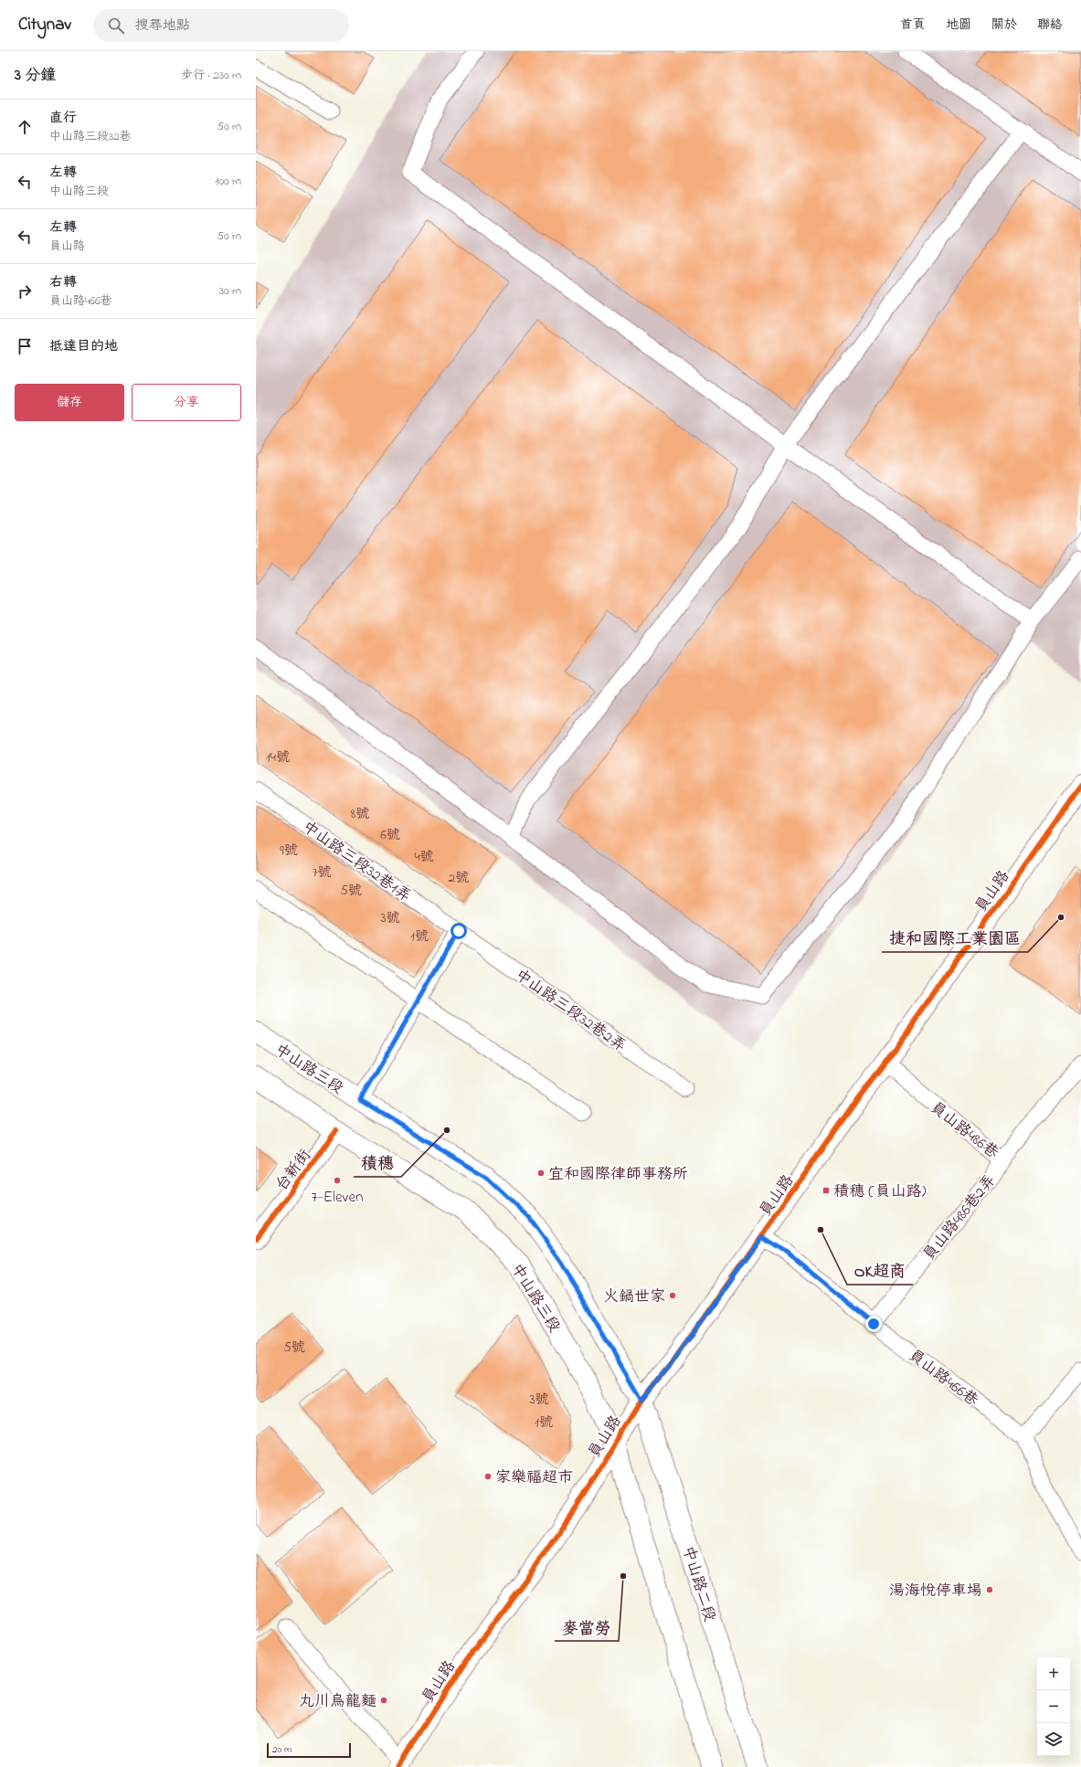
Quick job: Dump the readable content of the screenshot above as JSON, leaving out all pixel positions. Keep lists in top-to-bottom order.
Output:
{
  "streets": {
    "main road": [
      "員山路",
      "中山路三段",
      "台新街",
      "中山路二段"
    ],
    "lane": [
      "中山路三段32巷1弄",
      "中山路三段32巷2弄",
      "員山路486巷",
      "員山路486巷2弄",
      "員山路466巷"
    ]
  },
  "crossings": [
    ["中山路三段32巷1弄", "中山路三段32巷2弄"],
    ["員山路", "中山路三段"],
    ["員山路", "員山路486巷"],
    ["員山路", "員山路466巷"],
    ["員山路", "中山路二段"],
    ["中山路三段", "台新街"],
    ["中山路三段", "中山路二段"],
    ["員山路486巷", "員山路486巷2弄"],
    ["員山路486巷2弄", "員山路466巷"]
  ],
  "places": {
    "other": [
      "捷和國際工業園區",
      "積穗",
      "宜和國際律師事務所",
      "7-Eleven",
      "OK超商",
      "火鍋世家",
      "家樂福超市",
      "麥當勞",
      "湯海悅停車場",
      "丸川烏龍麵"
    ],
    "transit": ["積穗 (員山路)"]
  },
  "house_numbers": [
    "14號",
    "8號",
    "6號",
    "9號",
    "4號",
    "7號",
    "2號",
    "5號",
    "3號",
    "1號",
    "5號",
    "3號",
    "1號"
  ],
  "scale_bar": "20 m",
  "page": {
    "header": "Citynav",
    "search": "搜尋地點",
    "nav": [
      "首頁",
      "地圖",
      "關於",
      "聯絡"
    ],
    "heading": ["3 分鐘", "步行 · 230 m"],
    "list": [
      ["直行", "中山路三段32巷", "50 m"],
      ["左轉", "中山路三段", "100 m"],
      ["左轉", "員山路", "50 m"],
      ["右轉", "員山路466巷", "30 m"],
      "抵達目的地"
    ],
    "buttons": ["儲存", "分享"],
    "map_buttons": ["+", "−"],
    "scale": "20 m"
  }
}
